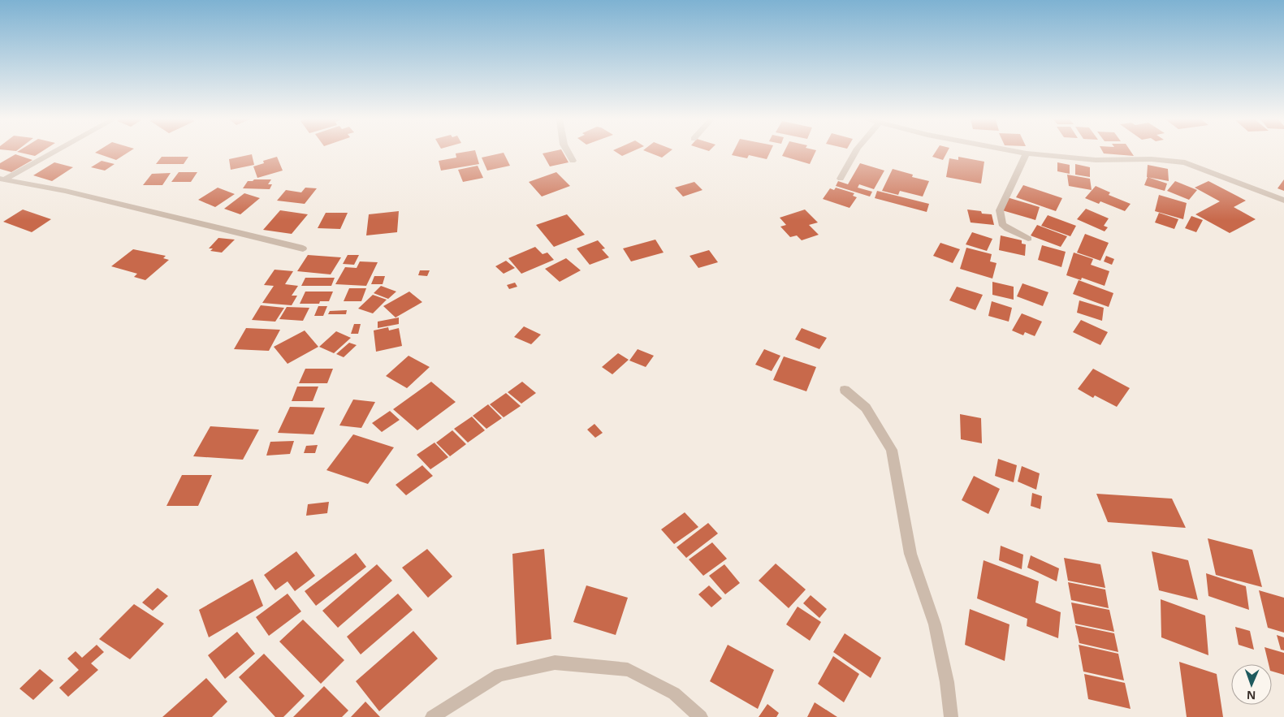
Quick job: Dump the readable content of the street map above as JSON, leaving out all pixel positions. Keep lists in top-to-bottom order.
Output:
{
  "north": "bottom"
}
